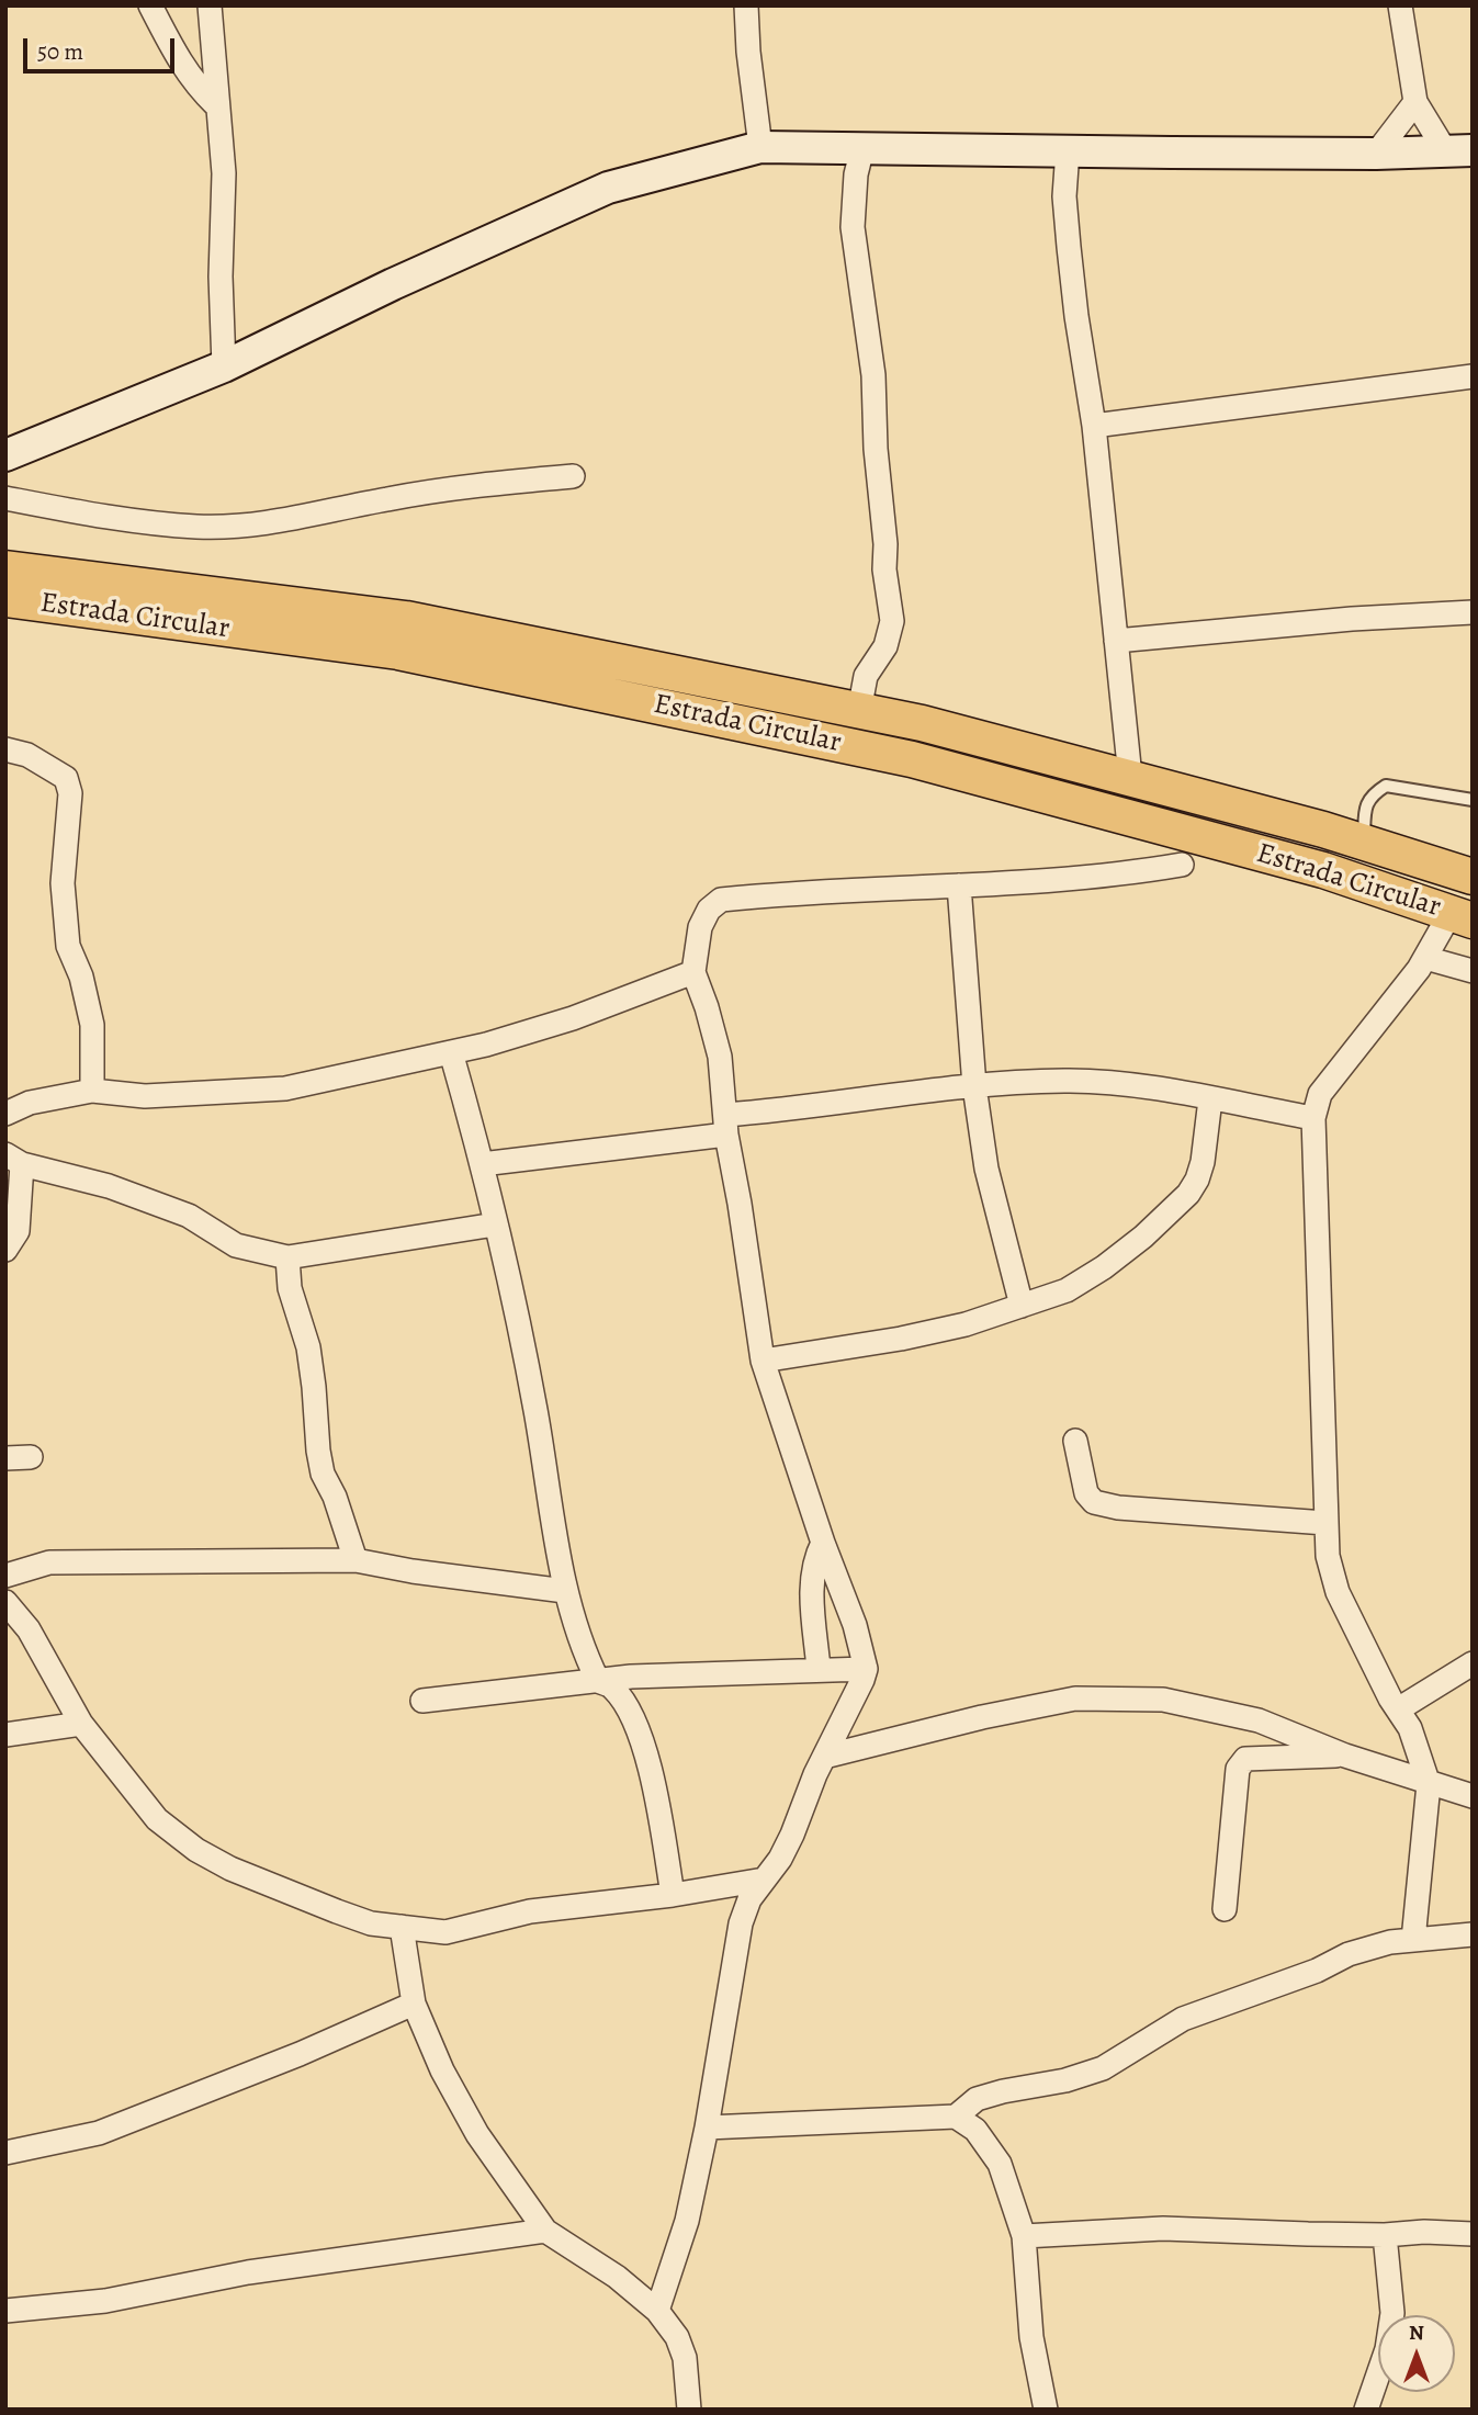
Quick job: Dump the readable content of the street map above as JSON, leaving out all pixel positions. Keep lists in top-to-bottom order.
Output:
{
  "streets": {
    "main road": ["Estrada Circular"]
  },
  "scale_bar": "50 m",
  "north": "top"
}
